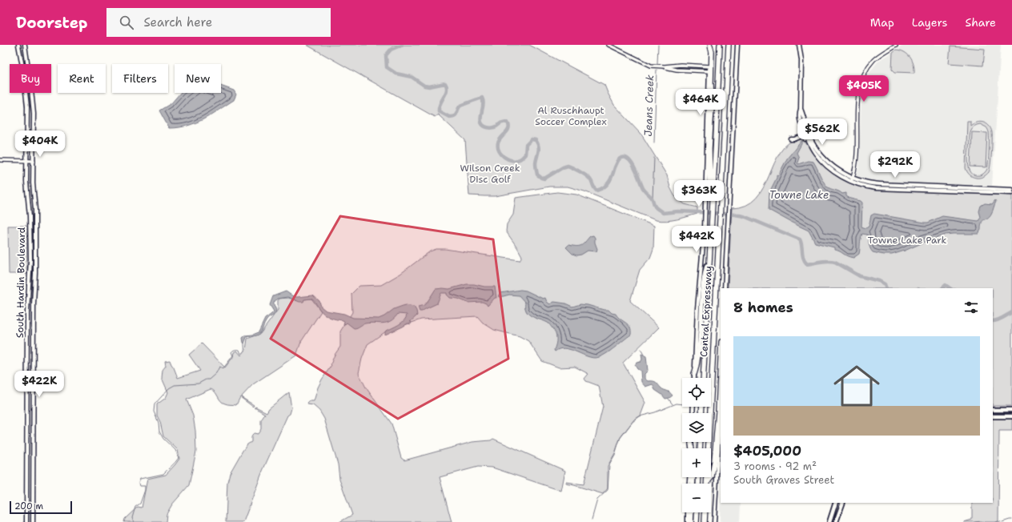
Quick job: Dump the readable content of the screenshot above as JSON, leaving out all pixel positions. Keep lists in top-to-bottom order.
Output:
{
  "streets": {
    "highway": ["Central Expressway"],
    "main road": ["South Hardin Boulevard"]
  },
  "water": ["Jeans Creek", "Towne Lake"],
  "parks": ["Al Ruschhaupt Soccer Complex", "Wilson Creek Disc Golf", "Towne Lake Park"],
  "scale_bar": "200 m",
  "page": {
    "header": "Doorstep",
    "search": "Search here",
    "nav": ["Map", "Layers", "Share"],
    "chip": [
      "Buy",
      "Rent",
      "Filters",
      "New"
    ],
    "price": [
      "$405K",
      "$464K",
      "$562K",
      "$404K",
      "$292K",
      "$363K",
      "$442K",
      "$422K"
    ],
    "heading": "8 homes",
    "list": [
      {
        "name": "$405,000",
        "note": "3 rooms · 92 m² · South Graves Street"
      }
    ],
    "map_buttons": ["+", "−"],
    "scale": "200 m"
  }
}
